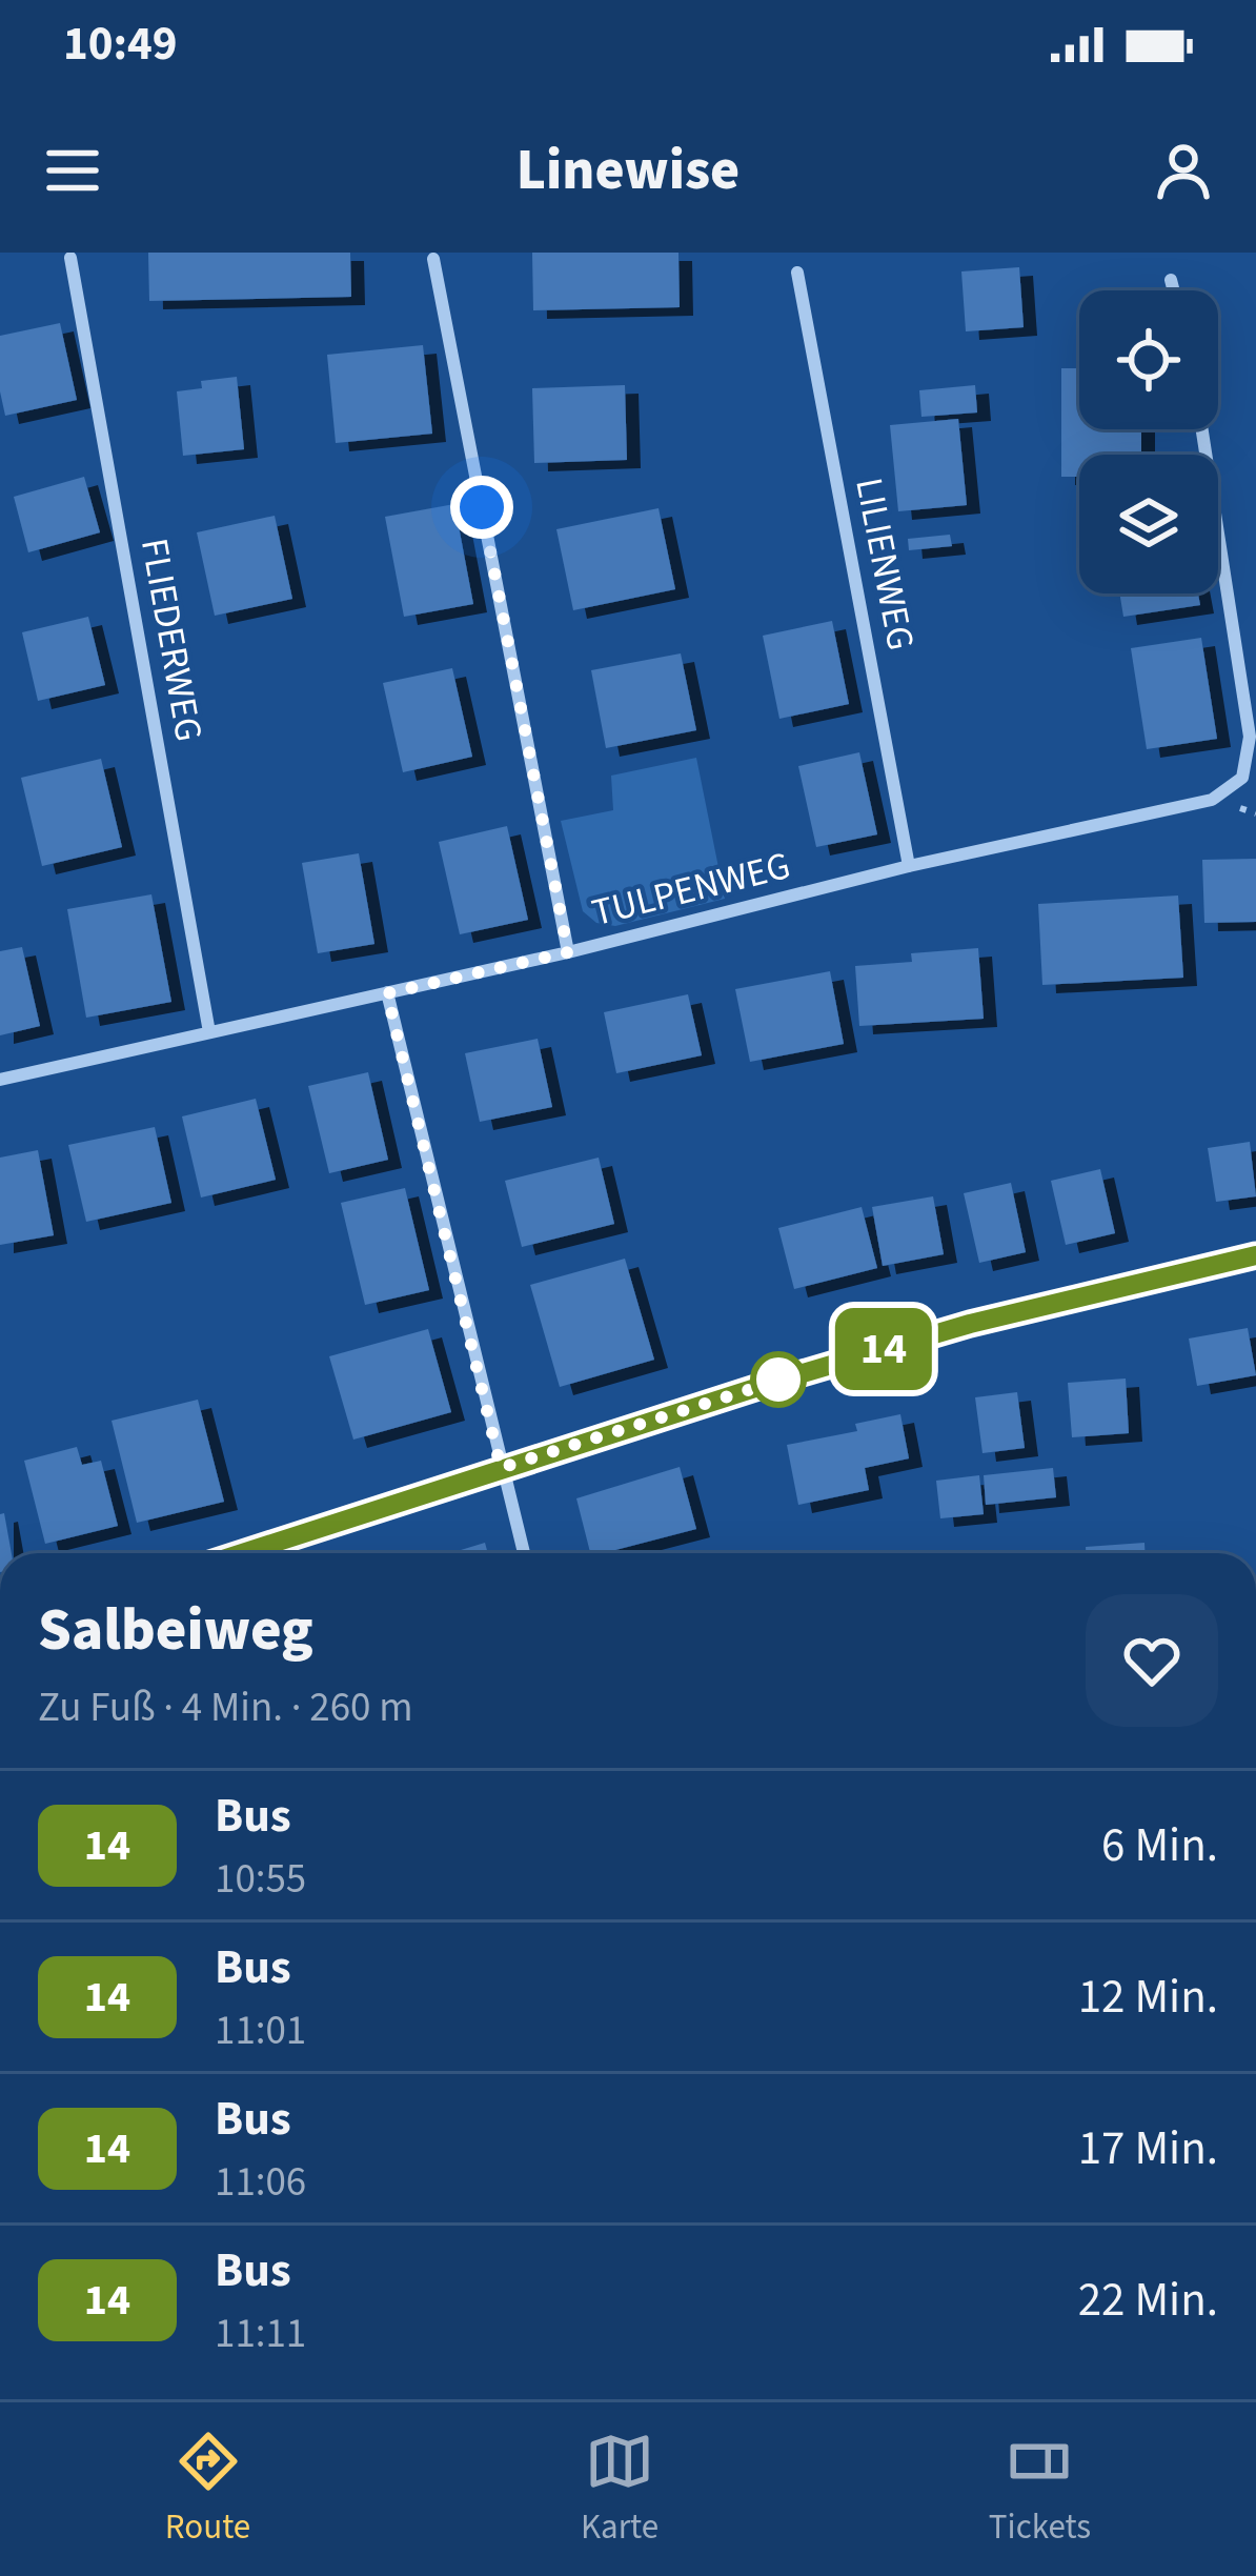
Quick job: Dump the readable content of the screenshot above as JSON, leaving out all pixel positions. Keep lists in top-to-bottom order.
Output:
{
  "streets": {
    "street": ["LILIENWEG", "FLIEDERWEG", "TULPENWEG"]
  },
  "crossings": [
    ["LILIENWEG", "TULPENWEG"],
    ["FLIEDERWEG", "TULPENWEG"]
  ],
  "lines": ["bus line 14"],
  "page": {
    "status": "10:49",
    "header": "Linewise",
    "on_map": "14",
    "heading": ["Salbeiweg", "Zu Fuß · 4 Min. · 260 m"],
    "list": [
      {
        "mark": "14",
        "name": "Bus",
        "note": "10:55",
        "value": "6 Min."
      },
      {
        "mark": "14",
        "name": "Bus",
        "note": "11:01",
        "value": "12 Min."
      },
      {
        "mark": "14",
        "name": "Bus",
        "note": "11:06",
        "value": "17 Min."
      },
      {
        "mark": "14",
        "name": "Bus",
        "note": "11:11",
        "value": "22 Min."
      }
    ],
    "tabs": ["Route", "Karte", "Tickets"]
  }
}
